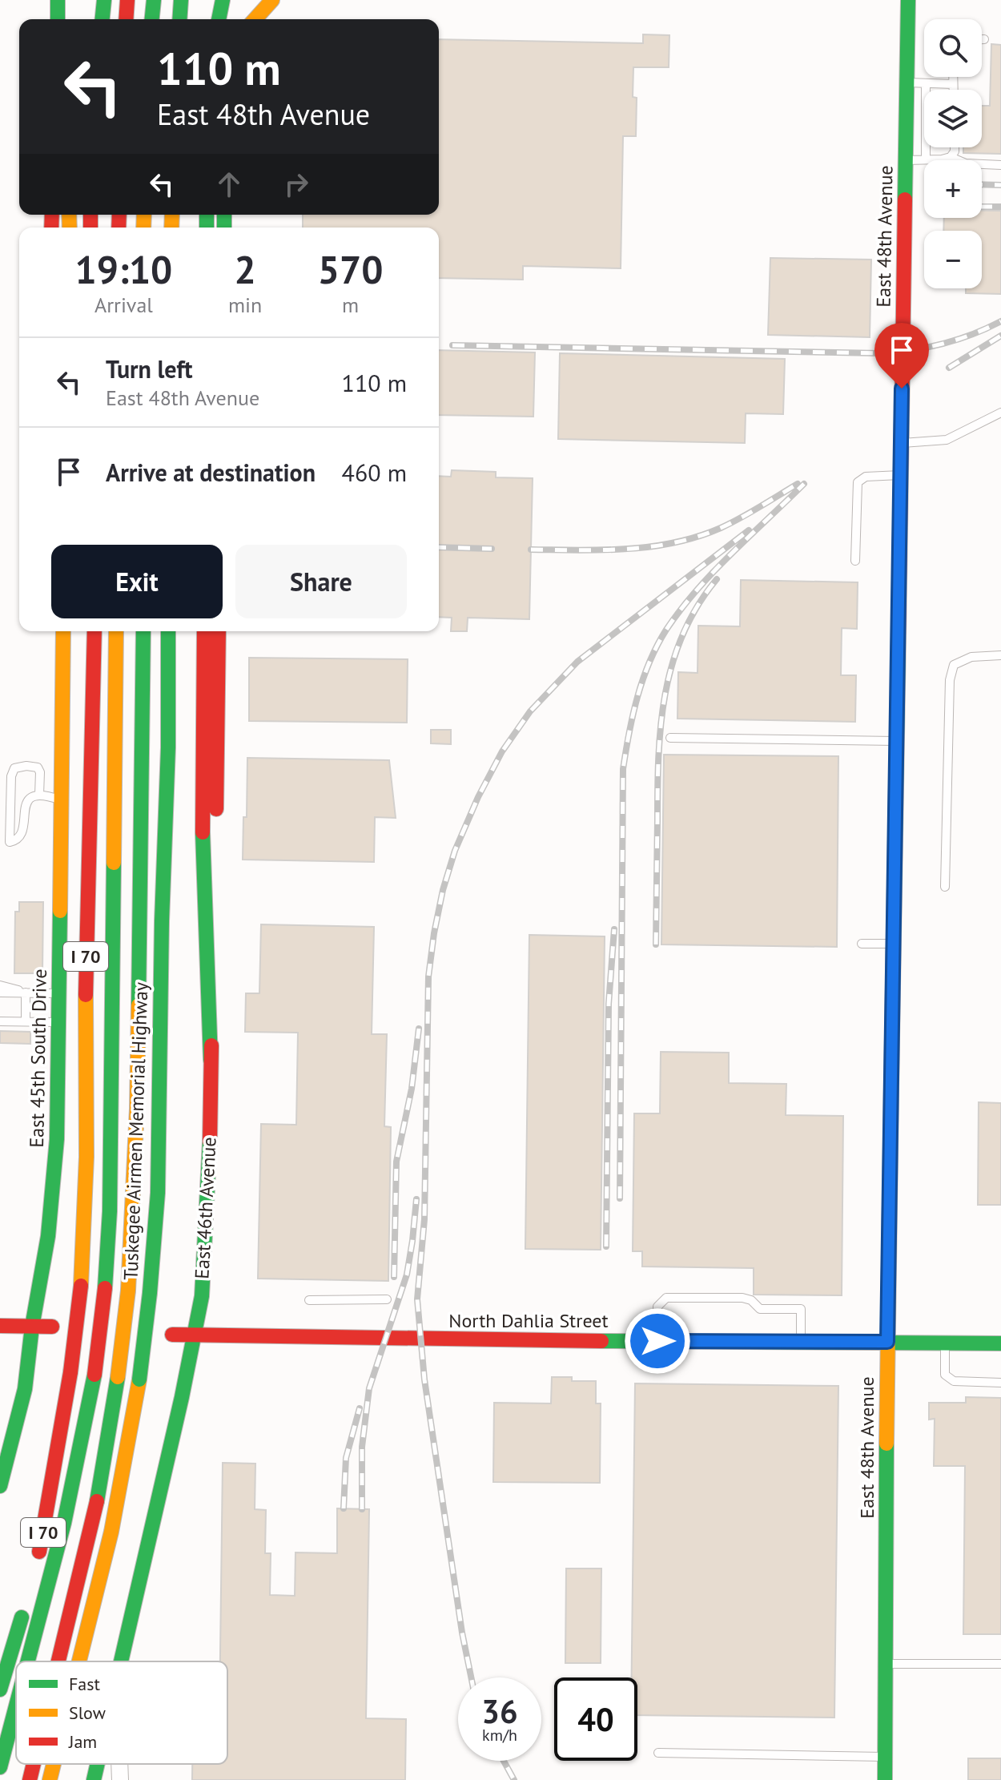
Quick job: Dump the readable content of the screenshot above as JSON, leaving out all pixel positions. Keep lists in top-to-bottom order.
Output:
{
  "streets": {
    "main road": [
      "East 48th Avenue",
      "I 70",
      "East 45th South Drive",
      "Tuskegee Airmen Memorial Highway",
      "East 46th Avenue",
      "North Dahlia Street"
    ]
  },
  "crossings": [
    ["East 48th Avenue", "North Dahlia Street"],
    ["East 46th Avenue", "North Dahlia Street"]
  ],
  "legend": ["Fast", "Slow", "Jam"],
  "page": {
    "map_buttons": ["+", "−"],
    "turn": ["110 m", "East 48th Avenue"],
    "eta": [
      "19:10",
      "Arrival",
      "2",
      "min",
      "570",
      "m"
    ],
    "list": [
      {
        "name": "Turn left",
        "note": "East 48th Avenue",
        "value": "110 m"
      },
      {
        "name": "Arrive at destination",
        "value": "460 m"
      }
    ],
    "buttons": ["Exit", "Share"],
    "speed": "36 km/h",
    "limit": "40"
  }
}
